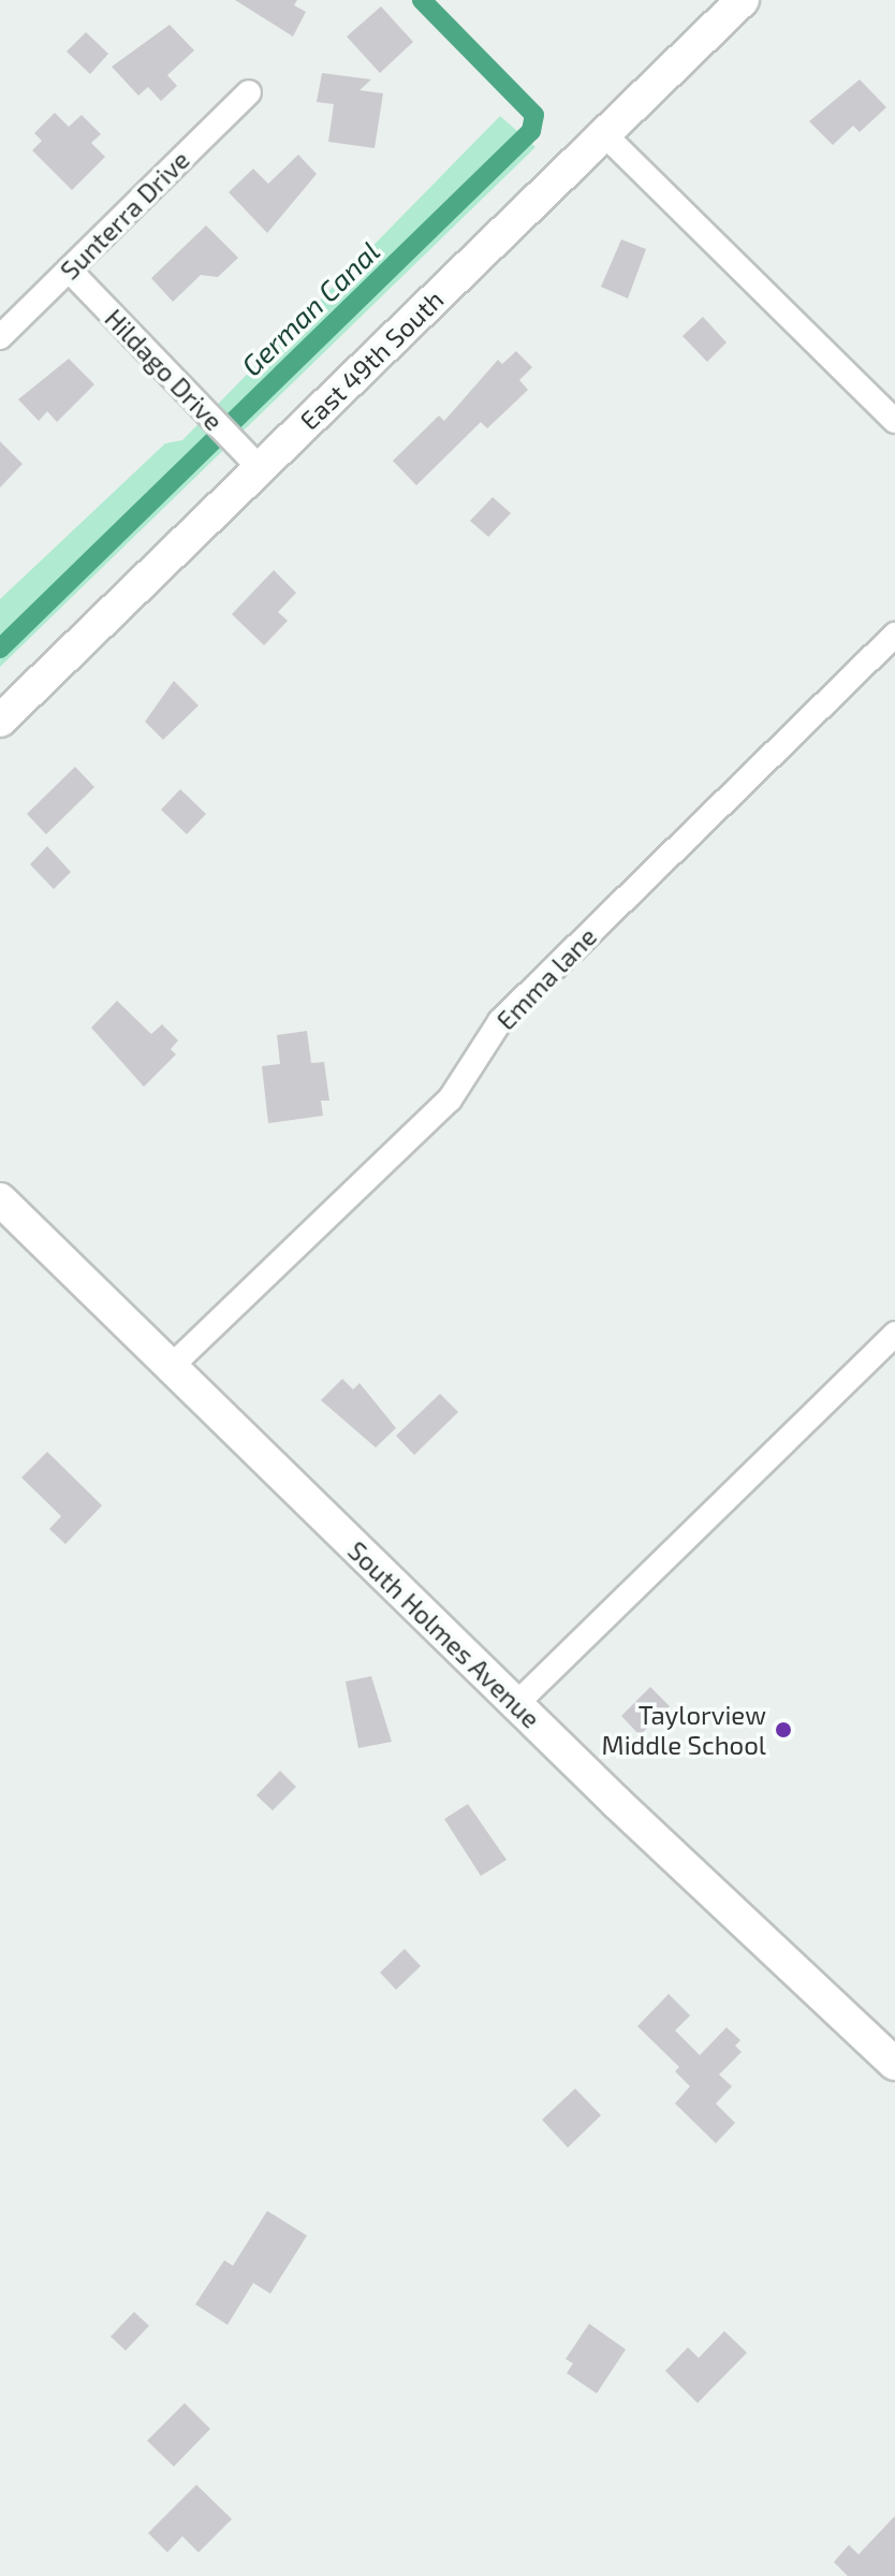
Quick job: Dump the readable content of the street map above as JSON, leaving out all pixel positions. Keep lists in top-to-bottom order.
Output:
{
  "streets": {
    "street": [
      "Sunterra Drive",
      "East 49th South",
      "Hildago Drive",
      "Emma lane",
      "South Holmes Avenue"
    ]
  },
  "crossings": [
    ["Sunterra Drive", "Hildago Drive"],
    ["East 49th South", "Hildago Drive"],
    ["Emma lane", "South Holmes Avenue"]
  ],
  "water": ["German Canal"],
  "places": ["Taylorview Middle School"]
}
